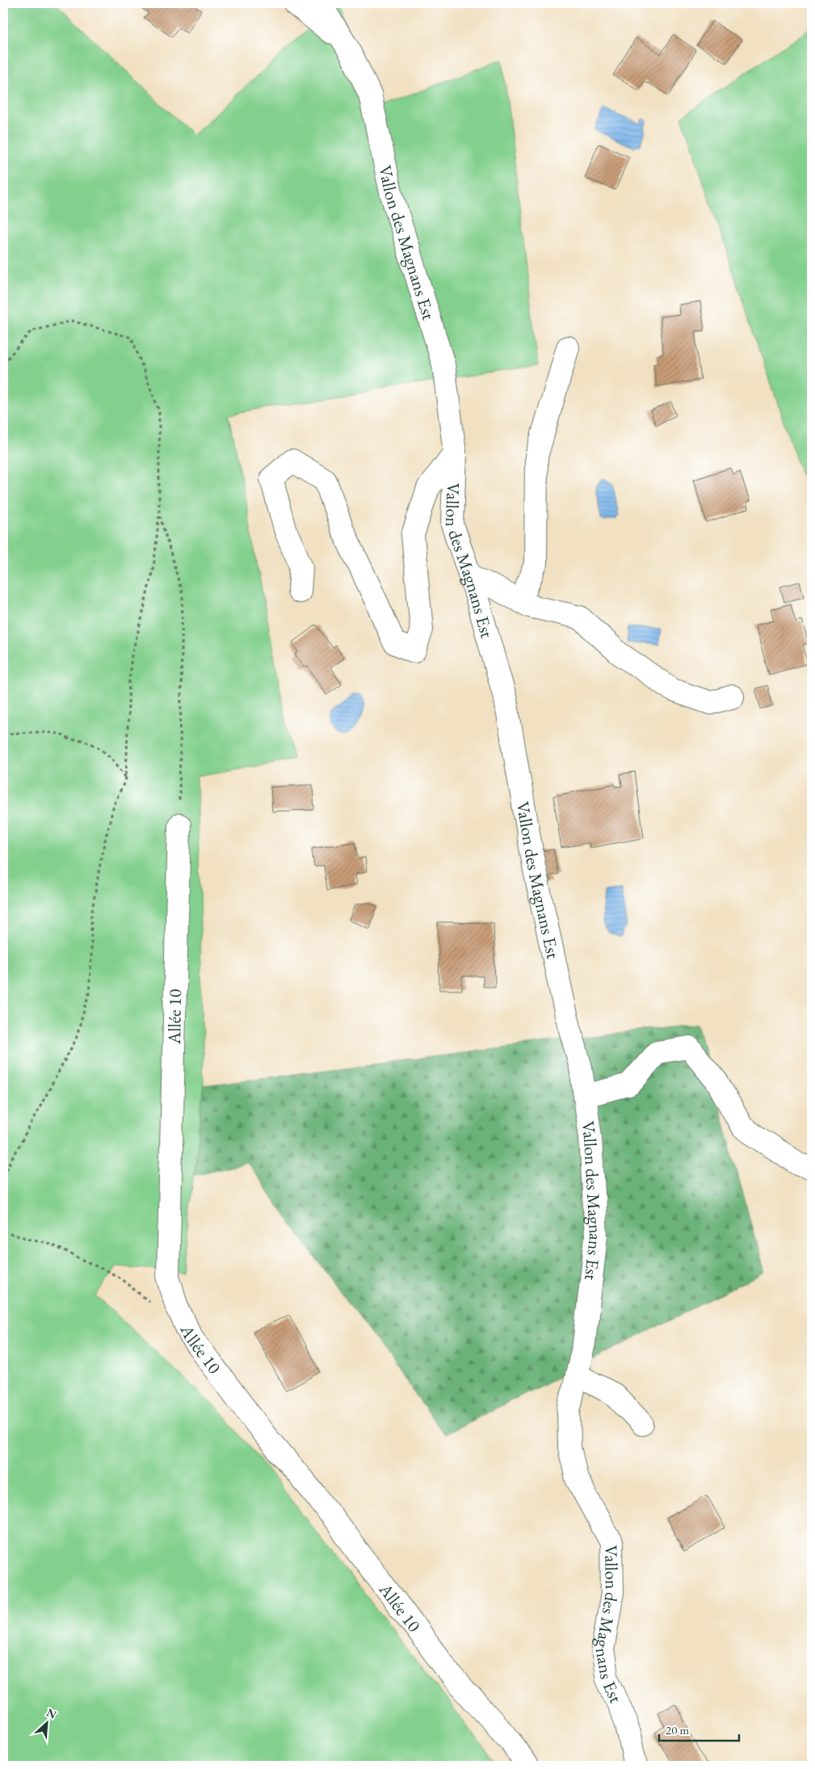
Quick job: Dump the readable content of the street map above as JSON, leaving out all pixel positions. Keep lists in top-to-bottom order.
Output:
{
  "streets": {
    "street": ["Vallon des Magnans Est", "Allée 10"]
  },
  "scale_bar": "20 m",
  "north": "top right"
}
